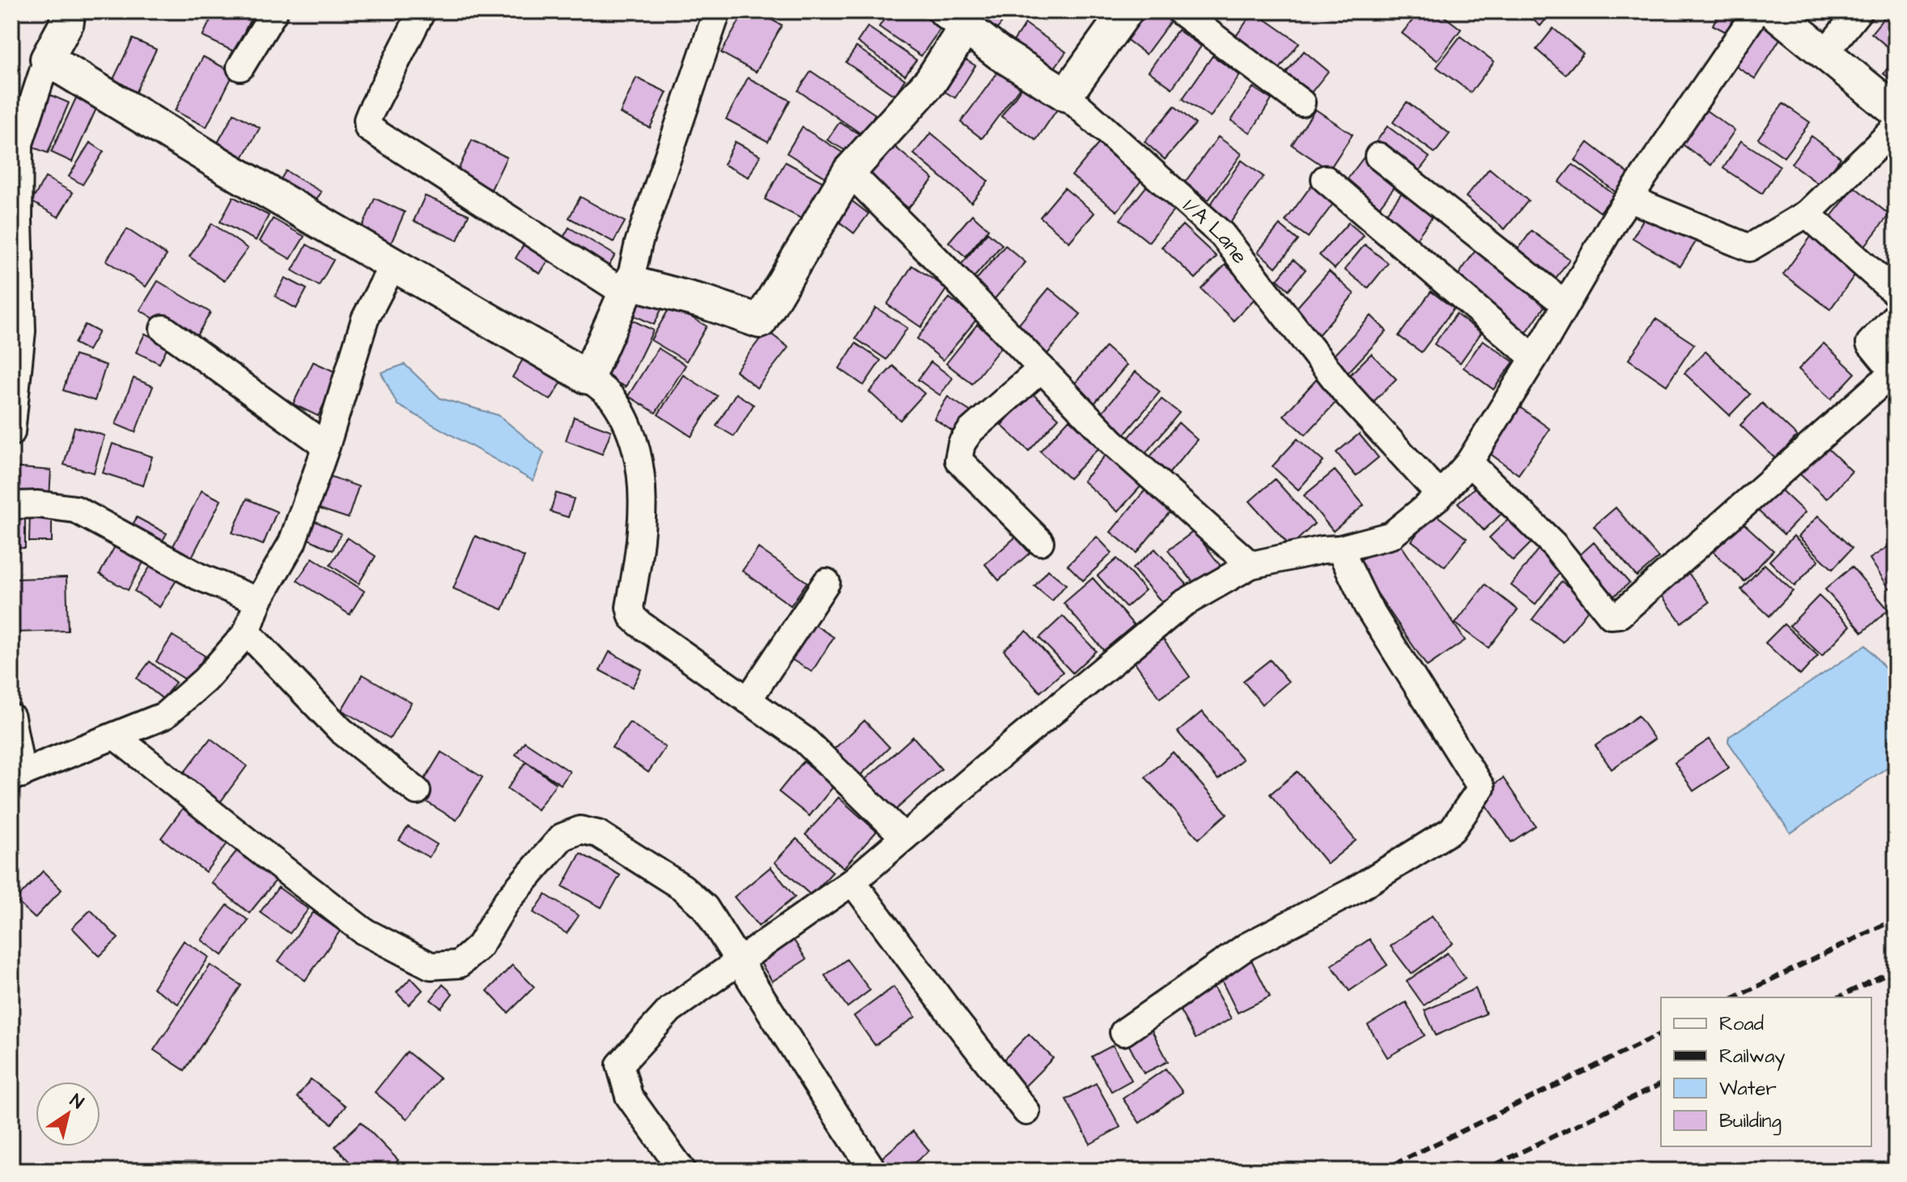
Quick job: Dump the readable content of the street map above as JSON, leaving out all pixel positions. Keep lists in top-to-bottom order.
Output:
{
  "streets": {
    "street": ["1/A Lane"]
  },
  "legend": [
    "Road",
    "Railway",
    "Water",
    "Building"
  ],
  "north": "top right"
}
